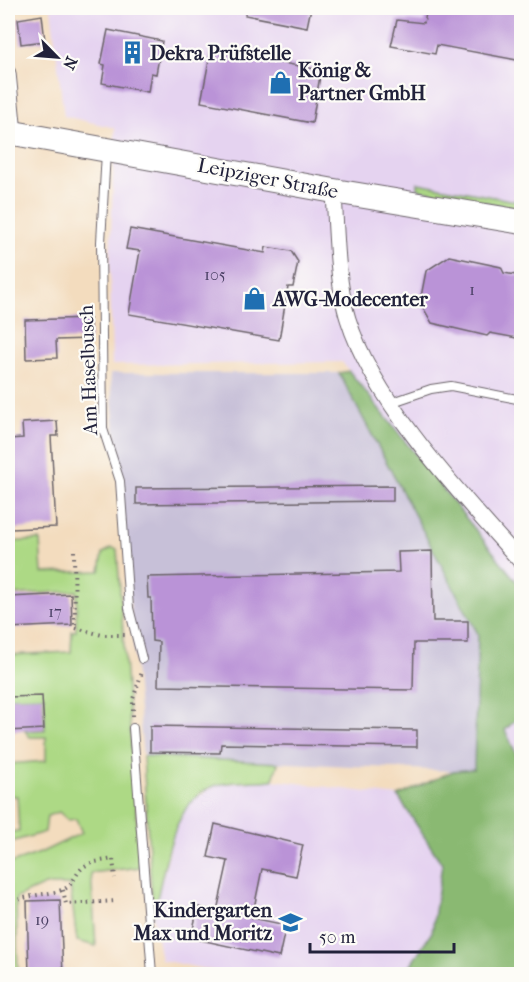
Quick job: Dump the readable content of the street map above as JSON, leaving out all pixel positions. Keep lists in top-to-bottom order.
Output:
{
  "streets": {
    "main road": ["Leipziger Straße"],
    "lane": ["Am Haselbusch"]
  },
  "crossings": [
    ["Leipziger Straße", "Am Haselbusch"]
  ],
  "places": {
    "building": ["Dekra Prüfstelle"],
    "shop": ["König & Partner GmbH", "AWG-Modecenter"],
    "school or university": ["Kindergarten Max und Moritz"]
  },
  "house_numbers": [
    "105",
    "1",
    "17",
    "19"
  ],
  "scale_bar": "50 m",
  "north": "bottom right"
}
